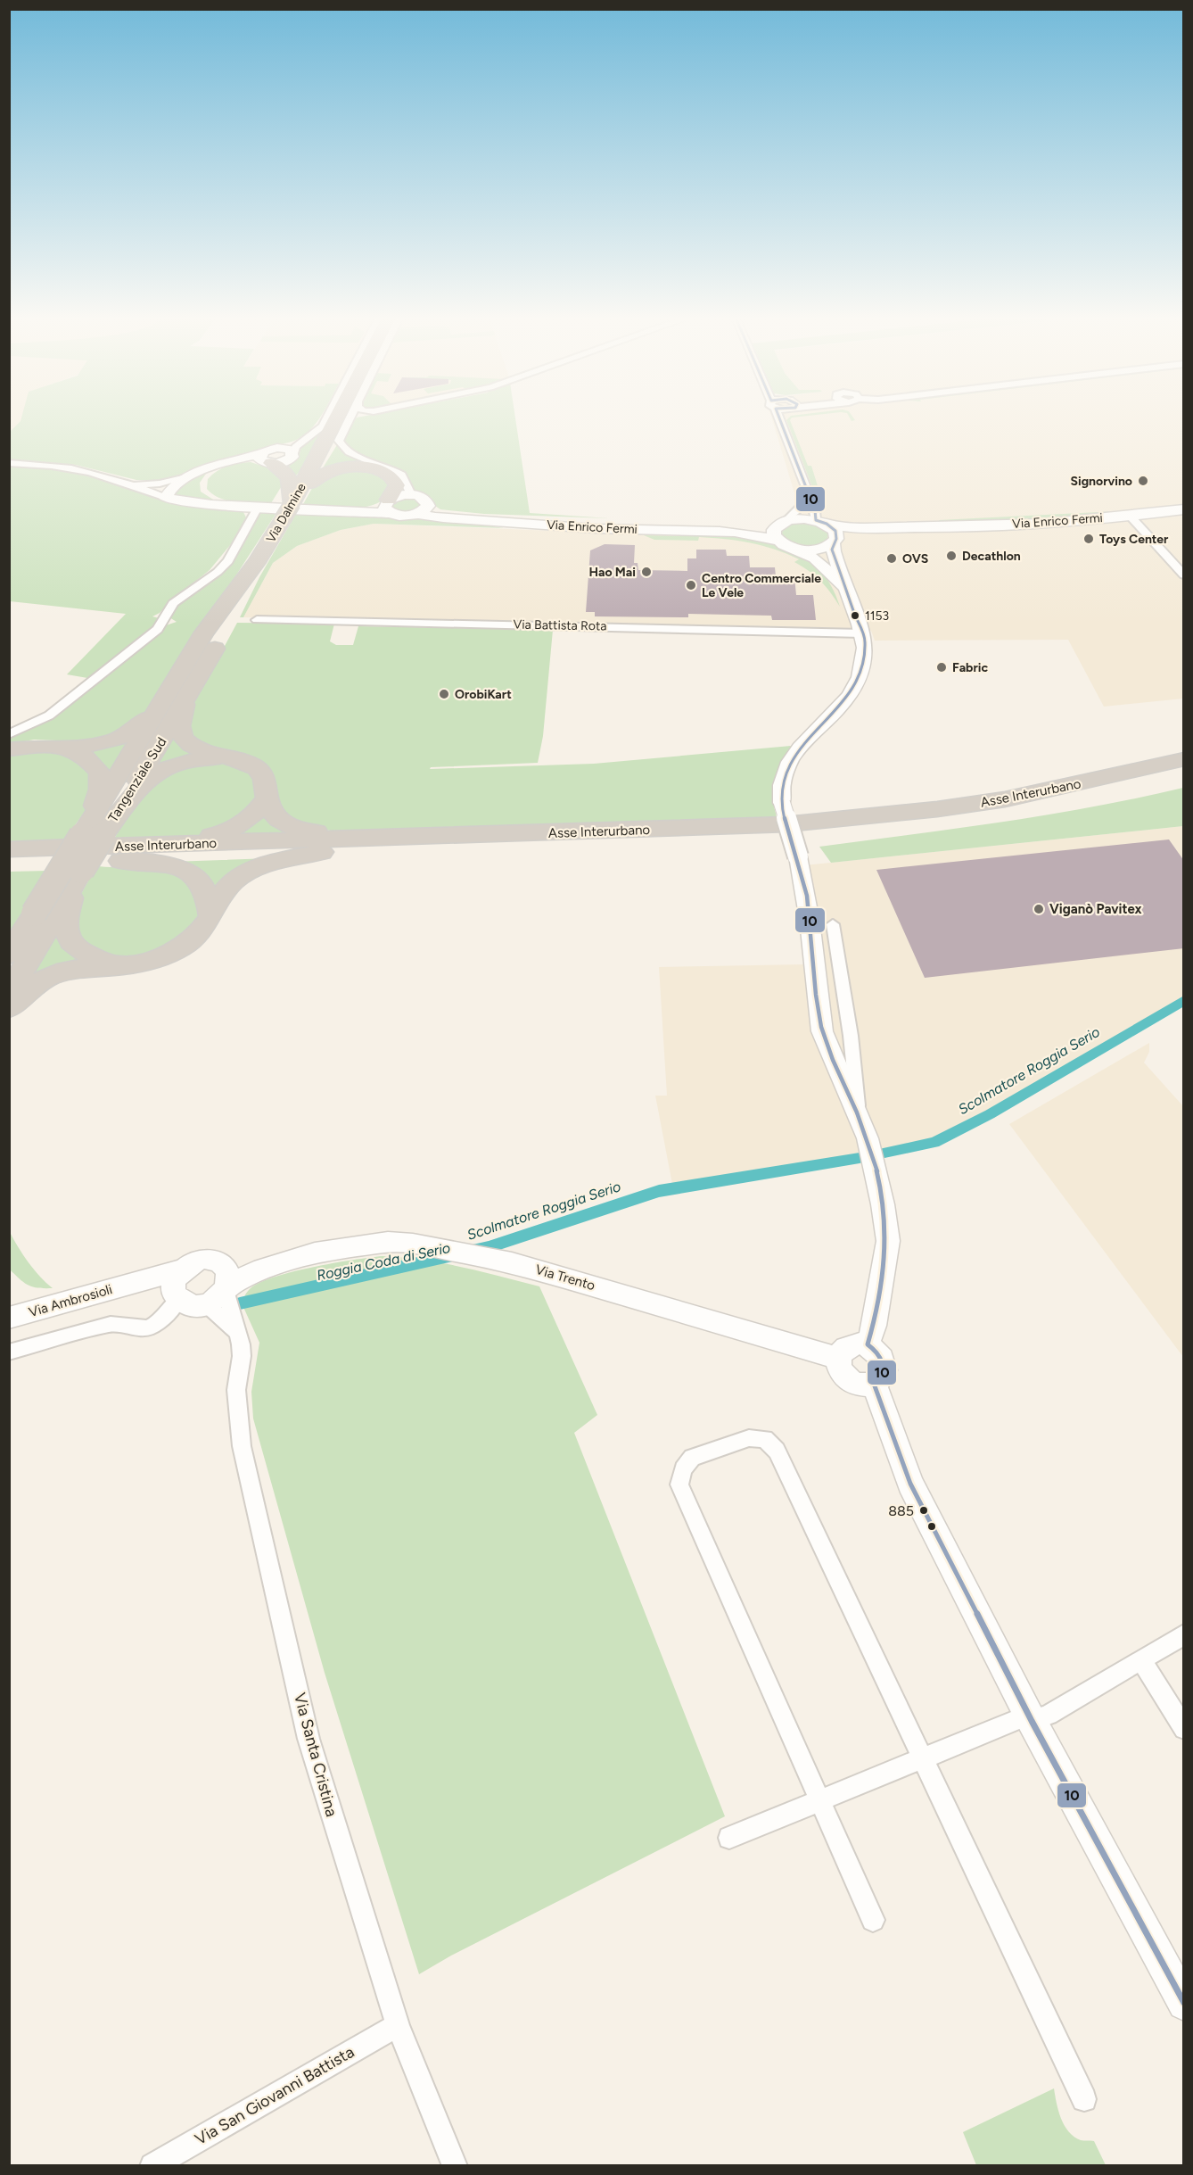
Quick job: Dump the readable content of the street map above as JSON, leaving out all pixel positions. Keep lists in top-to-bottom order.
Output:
{
  "streets": {
    "highway": ["Via Dalmine", "Tangenziale Sud", "Asse Interurbano"],
    "street": [
      "Via Enrico Fermi",
      "Via Battista Rota",
      "Via Trento",
      "Via Ambrosioli",
      "Via Santa Cristina",
      "Via San Giovanni Battista"
    ]
  },
  "crossings": [
    ["Via Dalmine", "Tangenziale Sud"],
    ["Via Trento", "Via Ambrosioli"],
    ["Via Trento", "Via Santa Cristina"],
    ["Via Ambrosioli", "Via Santa Cristina"],
    ["Via Santa Cristina", "Via San Giovanni Battista"]
  ],
  "water": ["Scolmatore Roggia Serio", "Roggia Coda di Serio"],
  "places": [
    "Signorvino",
    "Toys Center",
    "Decathlon",
    "OVS",
    "Hao Mai",
    "Centro Commerciale Le Vele",
    "1153",
    "Fabric",
    "OrobiKart",
    "Viganò Pavitex",
    "885"
  ],
  "lines": ["transit line 10"]
}
